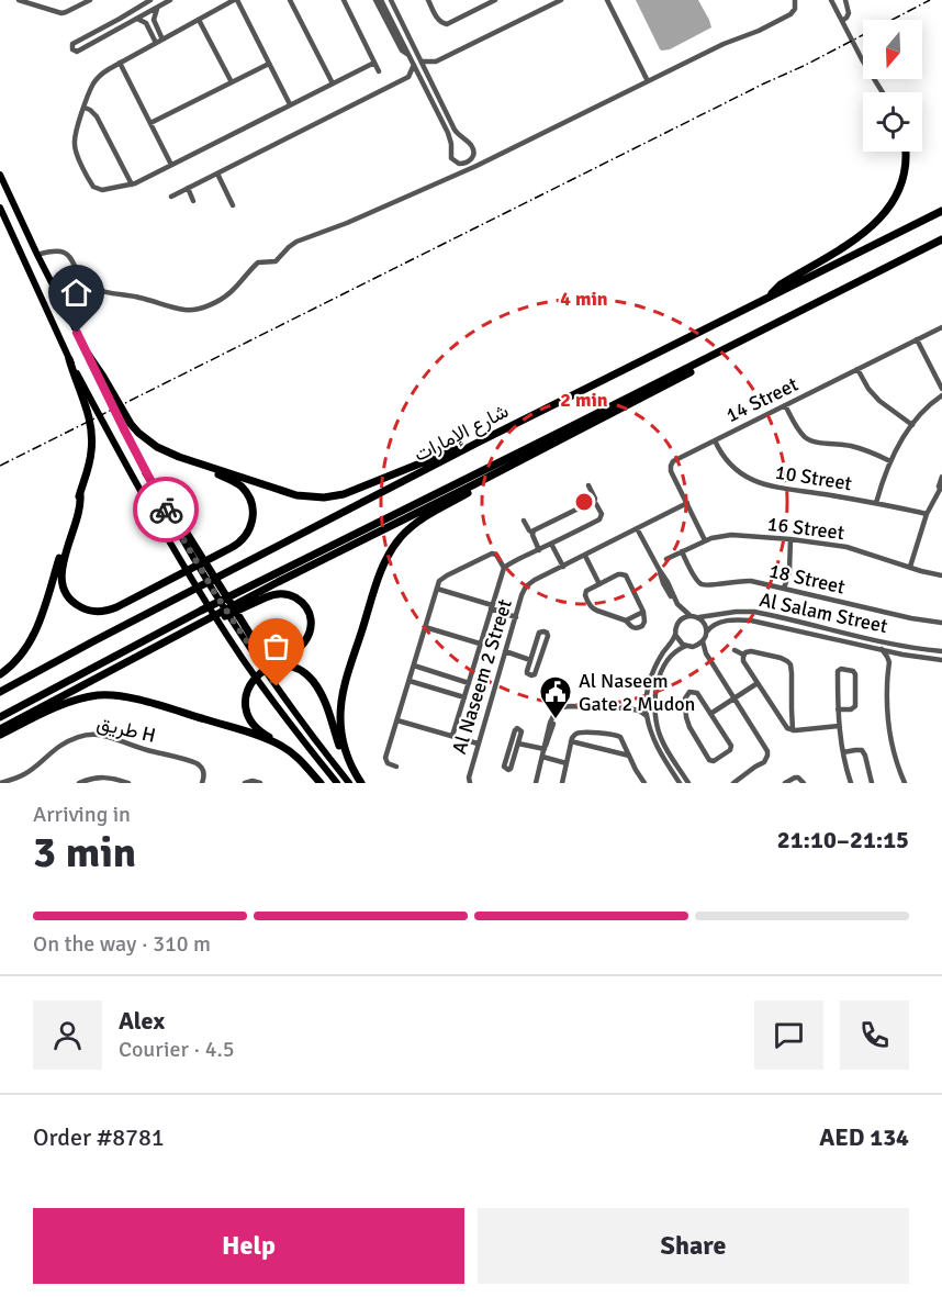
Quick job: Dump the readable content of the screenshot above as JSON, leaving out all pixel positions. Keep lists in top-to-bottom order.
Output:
{
  "streets": {
    "highway": ["شارع الإمارات"],
    "street": [
      "14 Street",
      "10 Street",
      "16 Street",
      "18 Street",
      "Al Salam Street",
      "Al Naseem 2 Street",
      "طريق H"
    ]
  },
  "crossings": [
    ["14 Street", "10 Street"],
    ["14 Street", "16 Street"],
    ["14 Street", "Al Naseem 2 Street"],
    ["16 Street", "18 Street"]
  ],
  "places": {
    "public building": ["Al Naseem Gate 2 Mudon"]
  },
  "north": "bottom",
  "page": {
    "heading": ["3 min", "Arriving in", "21:10–21:15"],
    "panel": [
      "Alex",
      "Courier · 4.5",
      "Order #8781",
      "AED 134"
    ],
    "bar": "On the way · 310 m",
    "buttons": ["Help", "Share"]
  },
  "rings": ["4 min", "2 min"]
}
